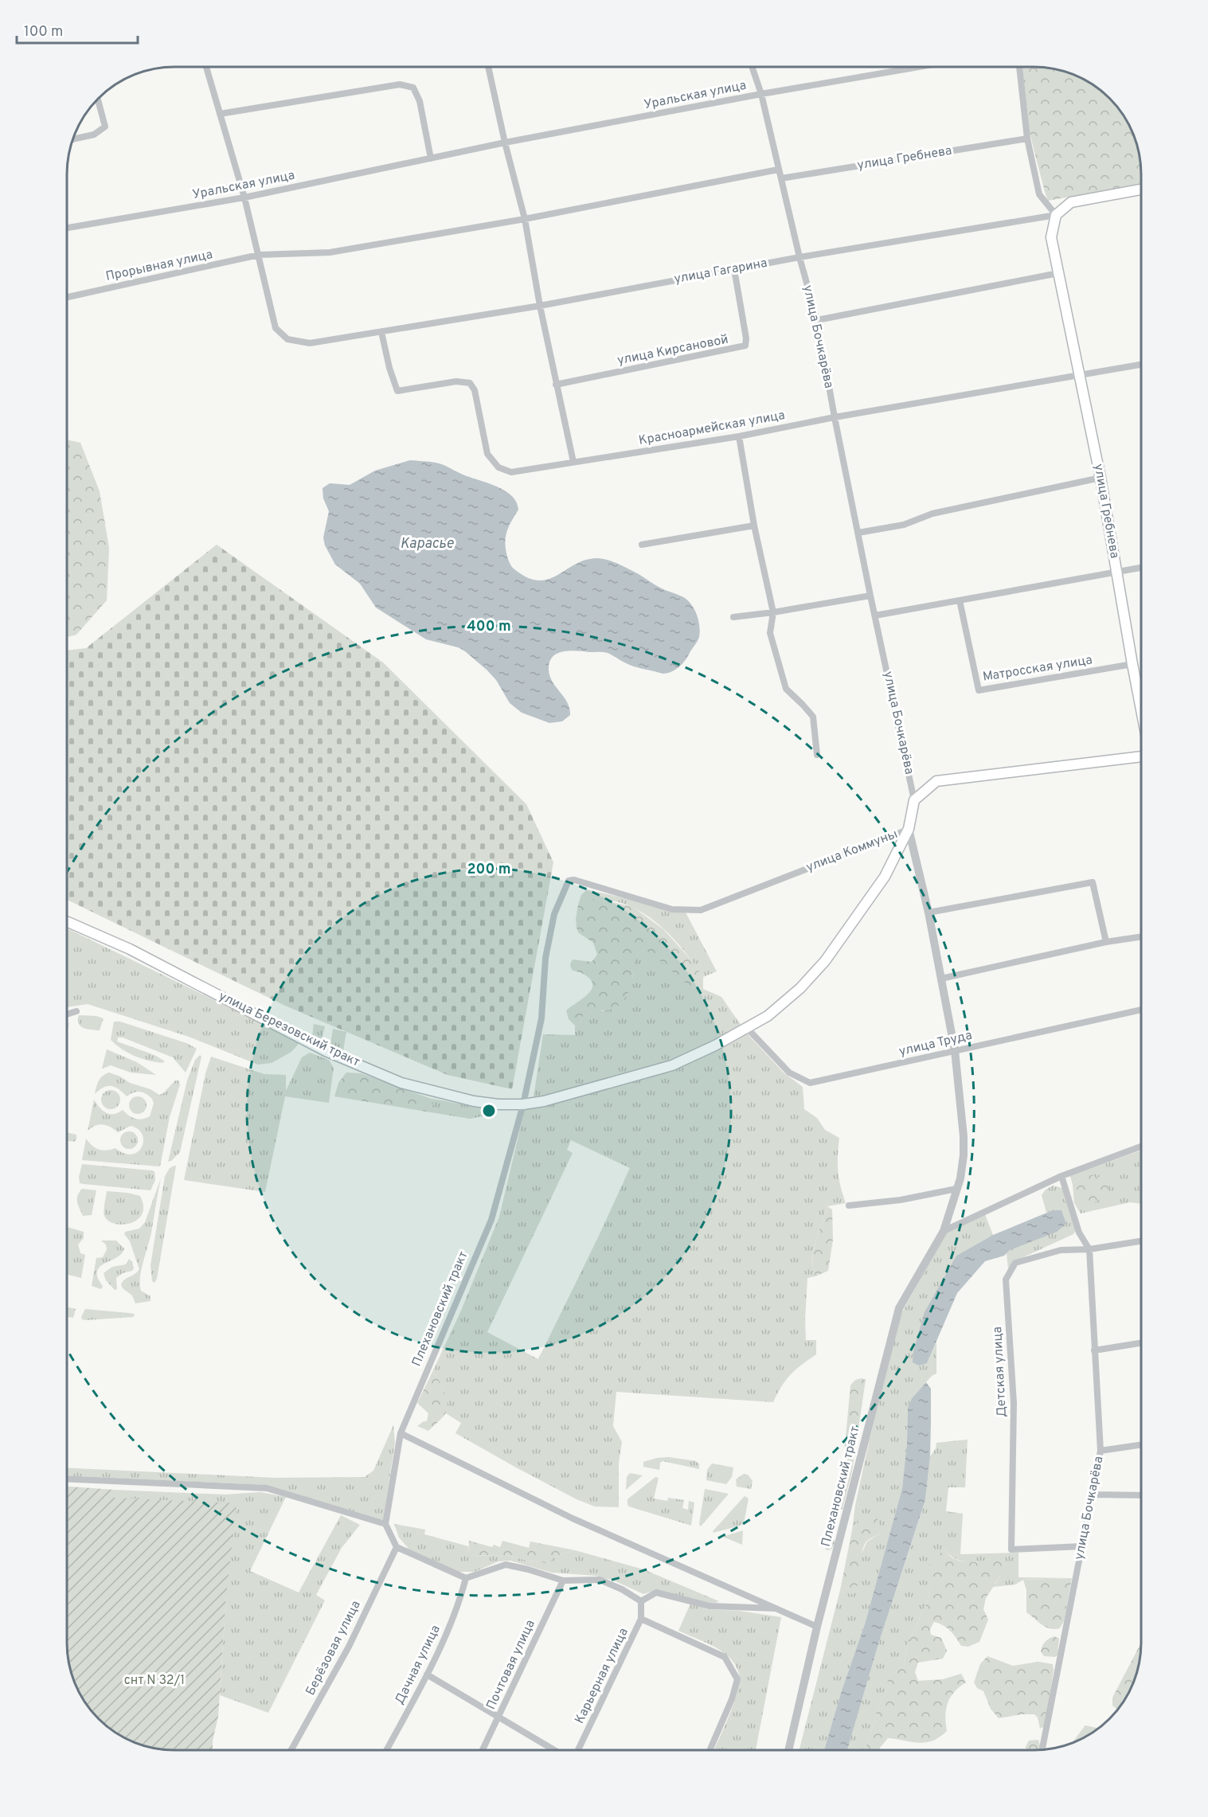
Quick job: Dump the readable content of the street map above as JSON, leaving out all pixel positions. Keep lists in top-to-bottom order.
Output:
{
  "streets": {
    "main road": [
      "улица Гребнева",
      "улица Гагарина",
      "улица Бочкарёва",
      "улица Коммуны",
      "улица Березовский тракт"
    ],
    "street": [
      "Уральская улица",
      "Прорывная улица",
      "улица Кирсановой",
      "Красноармейская улица",
      "Матросская улица",
      "улица Труда",
      "Плехановский тракт",
      "Детская улица",
      "Берёзовая улица",
      "Дачная улица",
      "Почтовая улица",
      "Карьерная улица"
    ]
  },
  "crossings": [
    ["Уральская улица", "улица Бочкарёва"],
    ["улица Гребнева", "улица Гагарина"],
    ["улица Гребнева", "улица Бочкарёва"],
    ["улица Гребнева", "Красноармейская улица"],
    ["улица Гребнева", "Матросская улица"],
    ["Прорывная улица", "улица Гагарина"],
    ["улица Гагарина", "улица Бочкарёва"],
    ["улица Гагарина", "улица Кирсановой"],
    ["улица Гагарина", "Красноармейская улица"],
    ["улица Бочкарёва", "Красноармейская улица"],
    ["улица Бочкарёва", "улица Коммуны"],
    ["улица Бочкарёва", "улица Труда"],
    ["улица Бочкарёва", "Плехановский тракт"],
    ["улица Бочкарёва", "Детская улица"],
    ["улица Коммуны", "улица Березовский тракт"],
    ["улица Коммуны", "улица Труда"],
    ["улица Коммуны", "Плехановский тракт"],
    ["улица Березовский тракт", "улица Труда"],
    ["улица Березовский тракт", "Плехановский тракт"]
  ],
  "water": ["Карасье"],
  "parks": ["снт N 32/1"],
  "scale_bar": "100 m",
  "rings": ["400 m", "200 m"]
}
